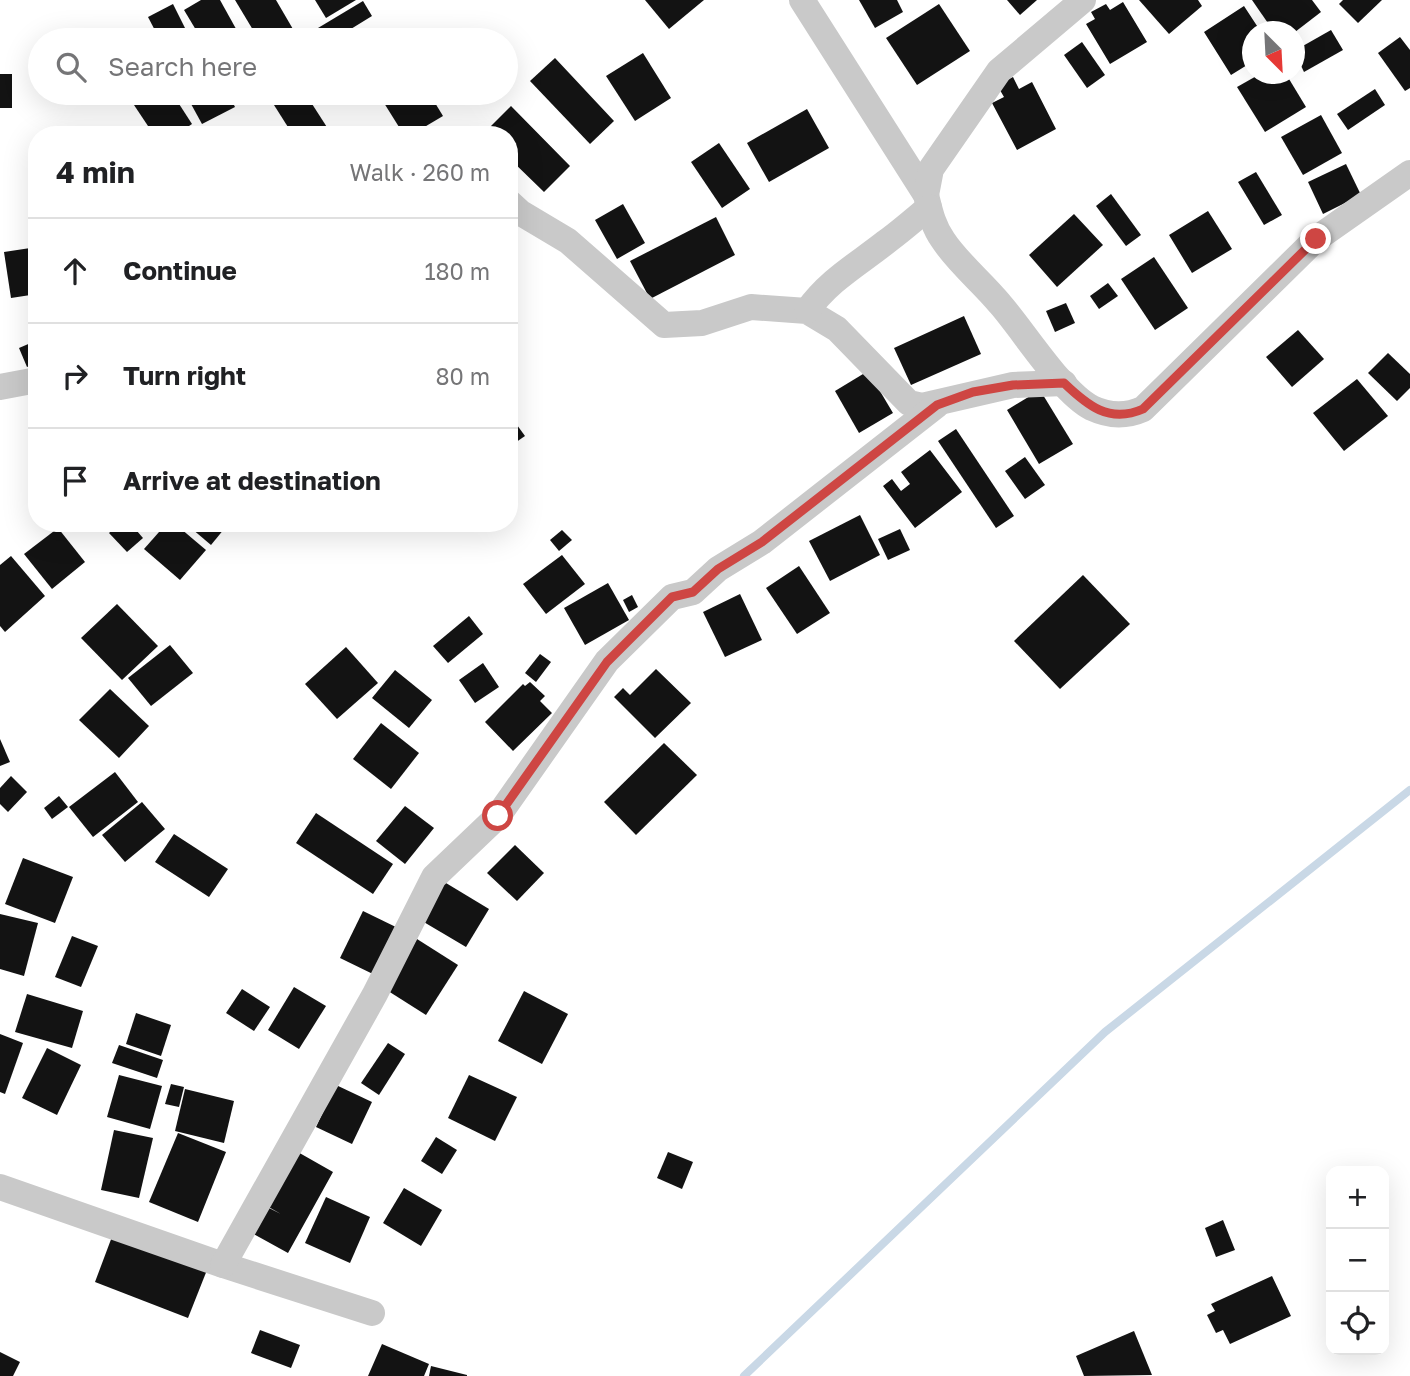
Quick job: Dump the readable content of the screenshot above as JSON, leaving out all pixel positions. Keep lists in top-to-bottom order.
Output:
{
  "north": "bottom right",
  "page": {
    "search": "Search here",
    "heading": ["4 min", "Walk · 260 m"],
    "list": [
      ["Continue", "180 m"],
      ["Turn right", "80 m"],
      "Arrive at destination"
    ],
    "map_buttons": ["+", "−"]
  }
}
